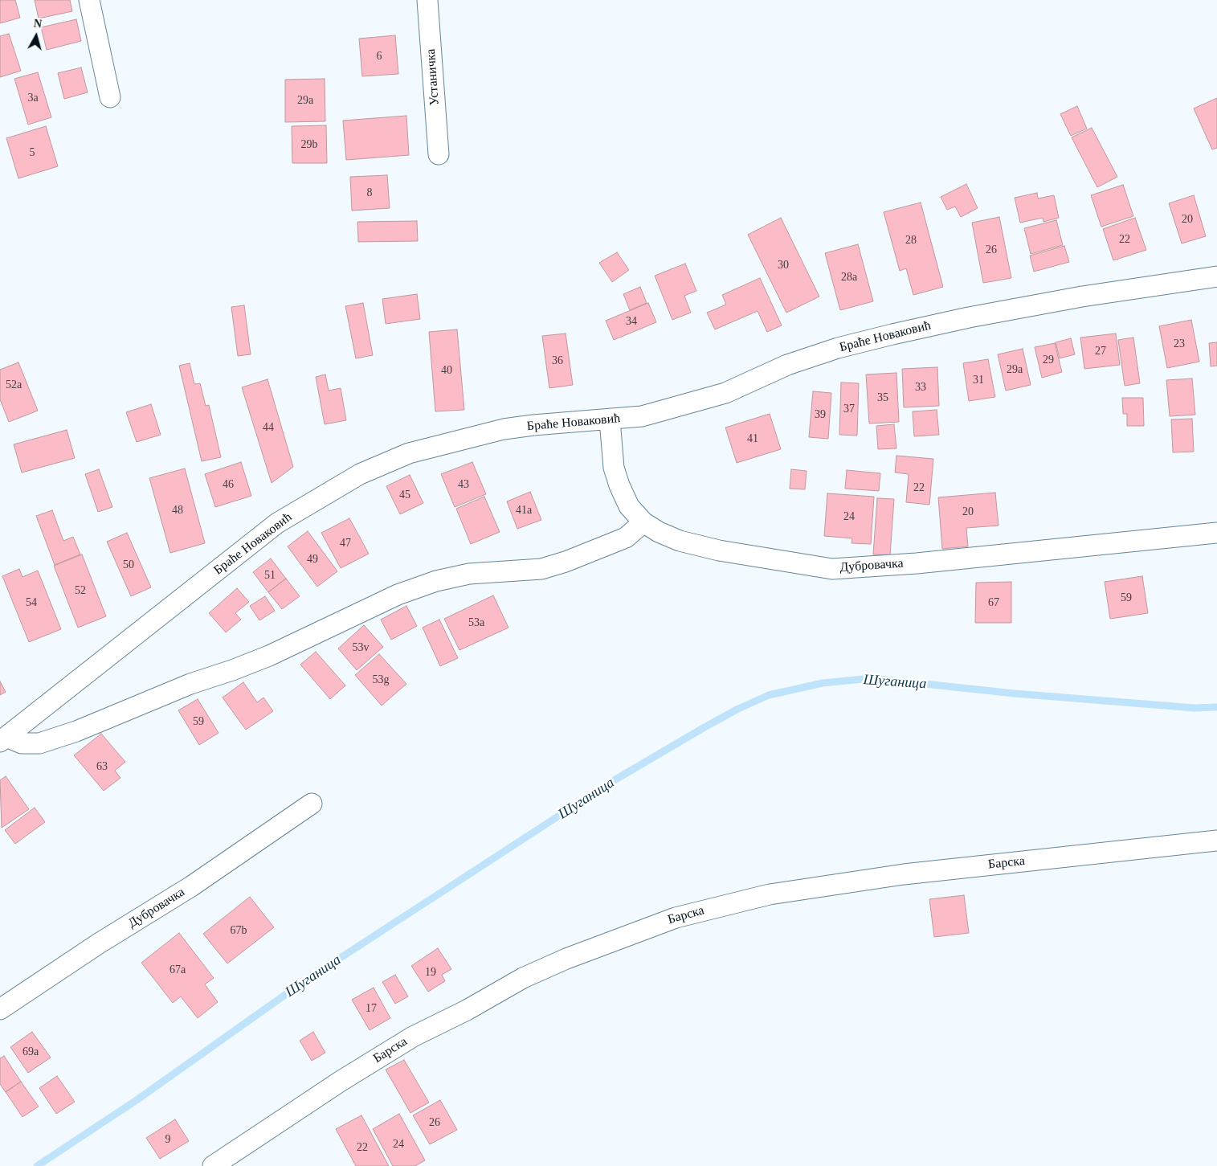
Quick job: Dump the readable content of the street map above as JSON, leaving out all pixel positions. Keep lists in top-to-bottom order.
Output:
{
  "streets": {
    "street": [
      "Устаничка",
      "Браће Новаковић",
      "Дубровачка",
      "Барска"
    ]
  },
  "crossings": [
    ["Браће Новаковић", "Дубровачка"]
  ],
  "water": ["Шуганица"],
  "house_numbers": [
    "6",
    "3a",
    "29a",
    "29b",
    "5",
    "8",
    "20",
    "22",
    "28",
    "26",
    "30",
    "28a",
    "34",
    "23",
    "27",
    "29",
    "36",
    "29a",
    "40",
    "31",
    "52a",
    "33",
    "35",
    "37",
    "39",
    "44",
    "41",
    "46",
    "43",
    "22",
    "45",
    "48",
    "41a",
    "20",
    "24",
    "47",
    "49",
    "50",
    "51",
    "52",
    "59",
    "54",
    "67",
    "53a",
    "53v",
    "53g",
    "59",
    "63",
    "67b",
    "67a",
    "19",
    "17",
    "69a",
    "26",
    "9",
    "24",
    "22"
  ],
  "north": "top"
}
